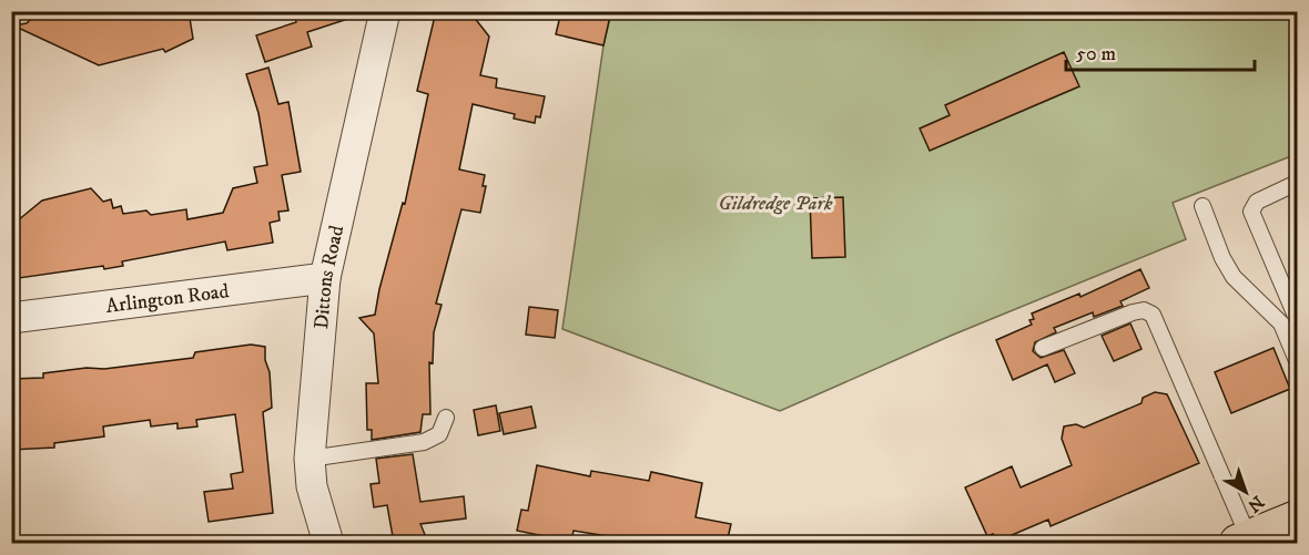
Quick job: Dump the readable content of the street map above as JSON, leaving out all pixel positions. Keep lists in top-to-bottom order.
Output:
{
  "streets": {
    "street": ["Dittons Road", "Arlington Road"]
  },
  "crossings": [
    ["Dittons Road", "Arlington Road"]
  ],
  "parks": ["Gildredge Park"],
  "scale_bar": "50 m",
  "north": "bottom right"
}
